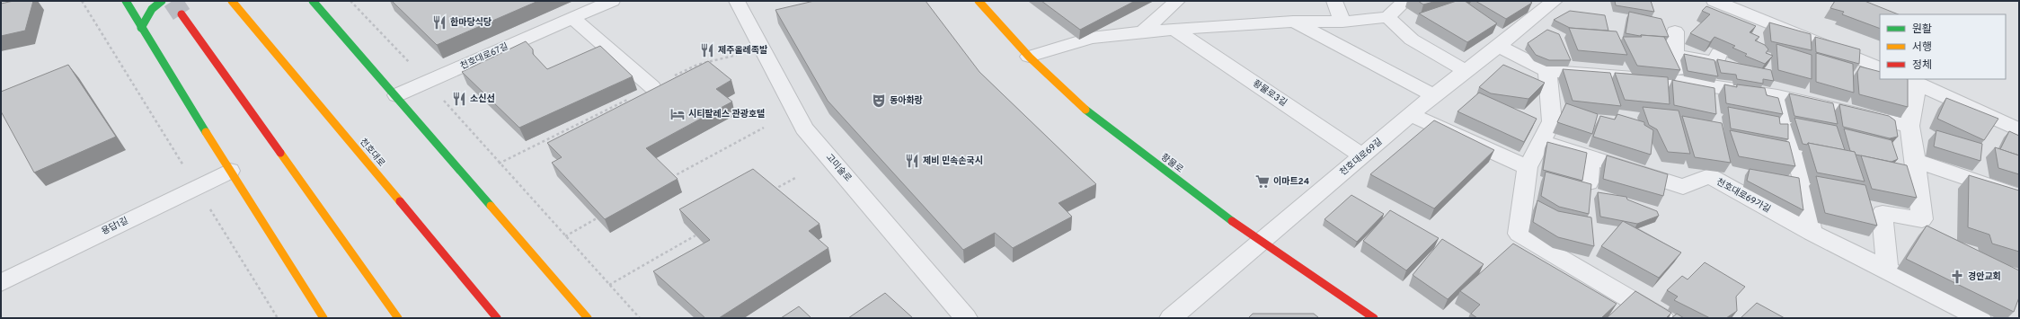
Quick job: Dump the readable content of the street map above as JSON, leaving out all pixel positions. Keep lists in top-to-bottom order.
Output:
{
  "streets": {
    "main road": ["천호대로", "황물로"],
    "street": [
      "천호대로67길",
      "황물로3길",
      "천호대로69길",
      "고미술로",
      "천호대로69가길",
      "용답1길"
    ]
  },
  "crossings": [
    ["황물로3길", "천호대로69길"],
    ["천호대로69길", "황물로"]
  ],
  "places": {
    "restaurant": [
      "한마당식당",
      "제주올레족발",
      "소신선",
      "제비 민속손국시"
    ],
    "theatre": ["동아화랑"],
    "hotel": ["시티팔레스 관광호텔"],
    "supermarket": ["이마트24"],
    "church": ["경안교회"]
  },
  "legend": ["원활", "서행", "정체"]
}
